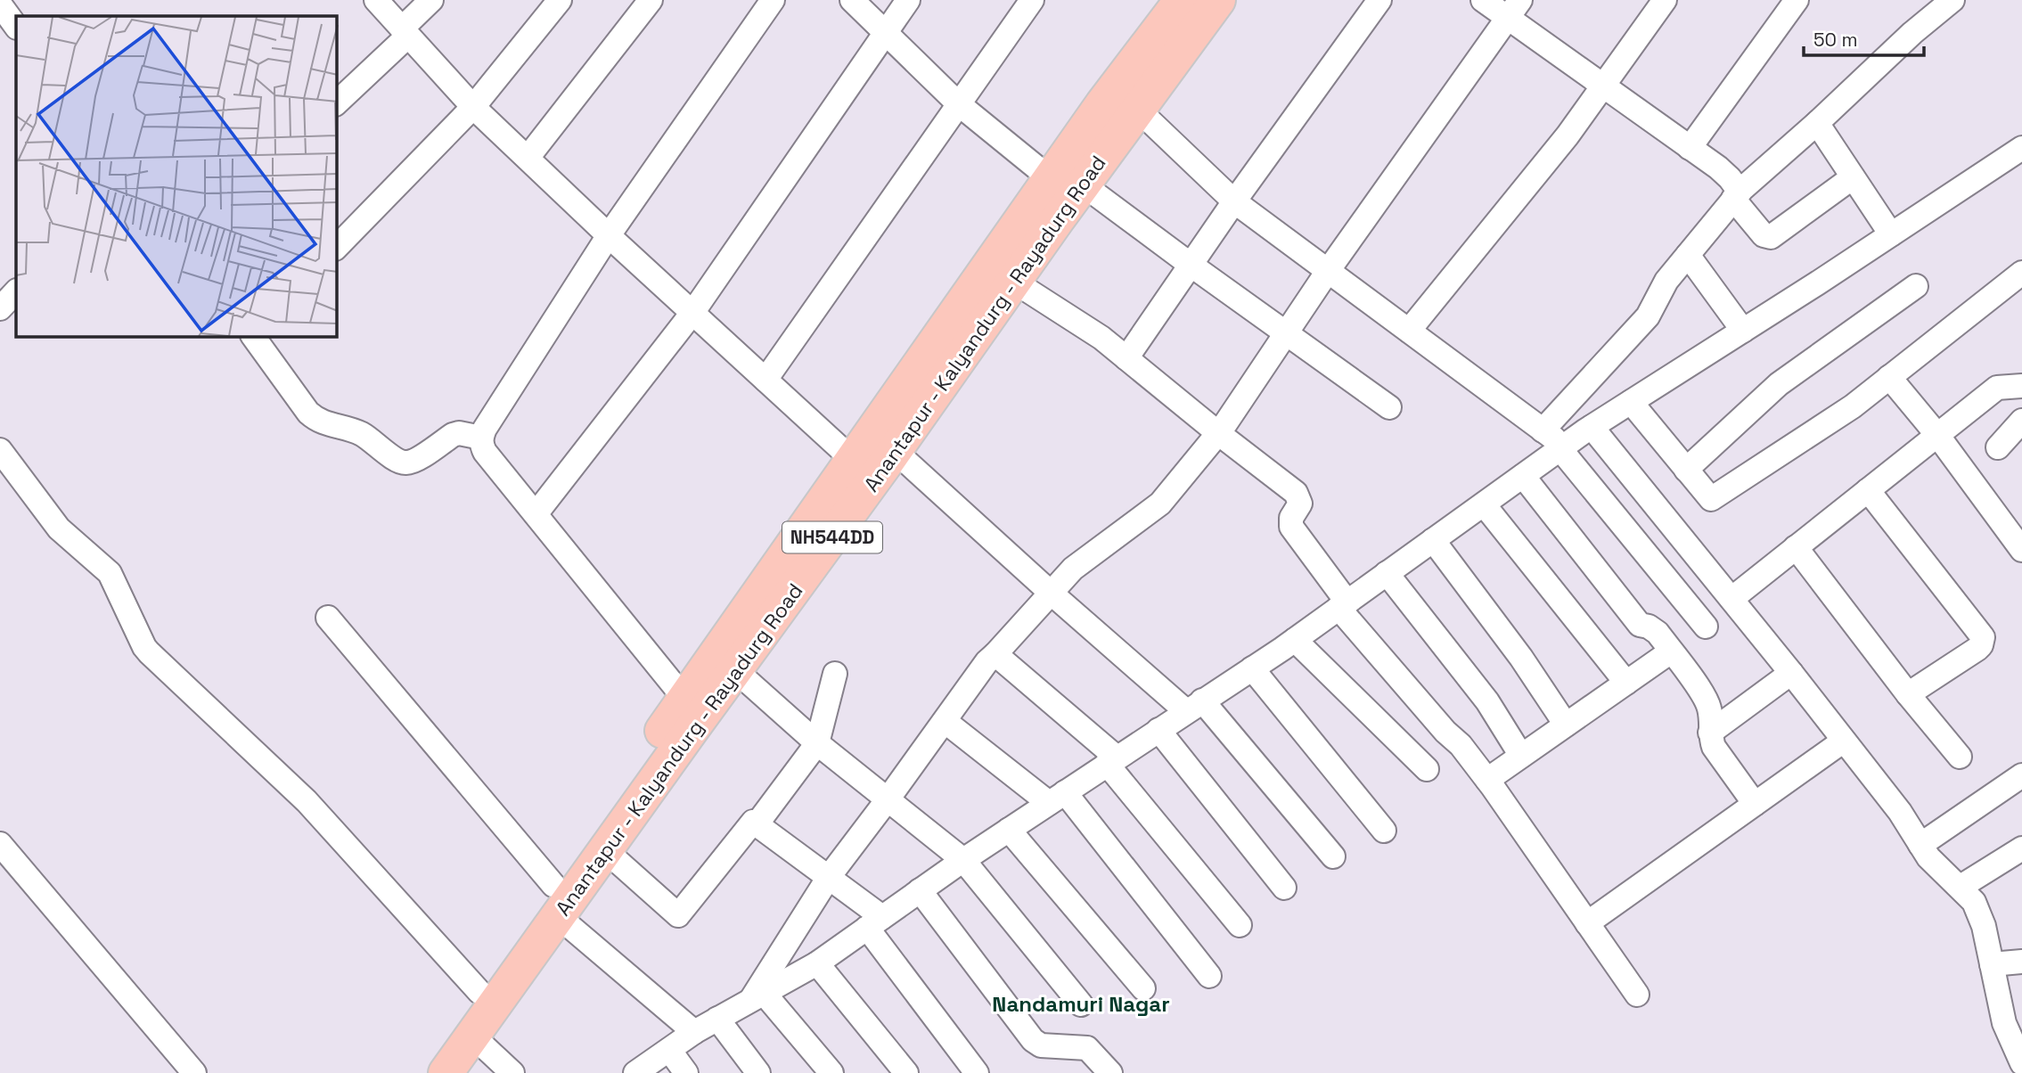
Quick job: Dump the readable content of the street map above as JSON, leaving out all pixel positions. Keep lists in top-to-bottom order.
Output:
{
  "streets": {
    "highway": ["Anantapur - Kalyandurg - Rayadurg Road", "NH544DD"]
  },
  "districts": ["Nandamuri Nagar"],
  "scale_bar": "50 m"
}
